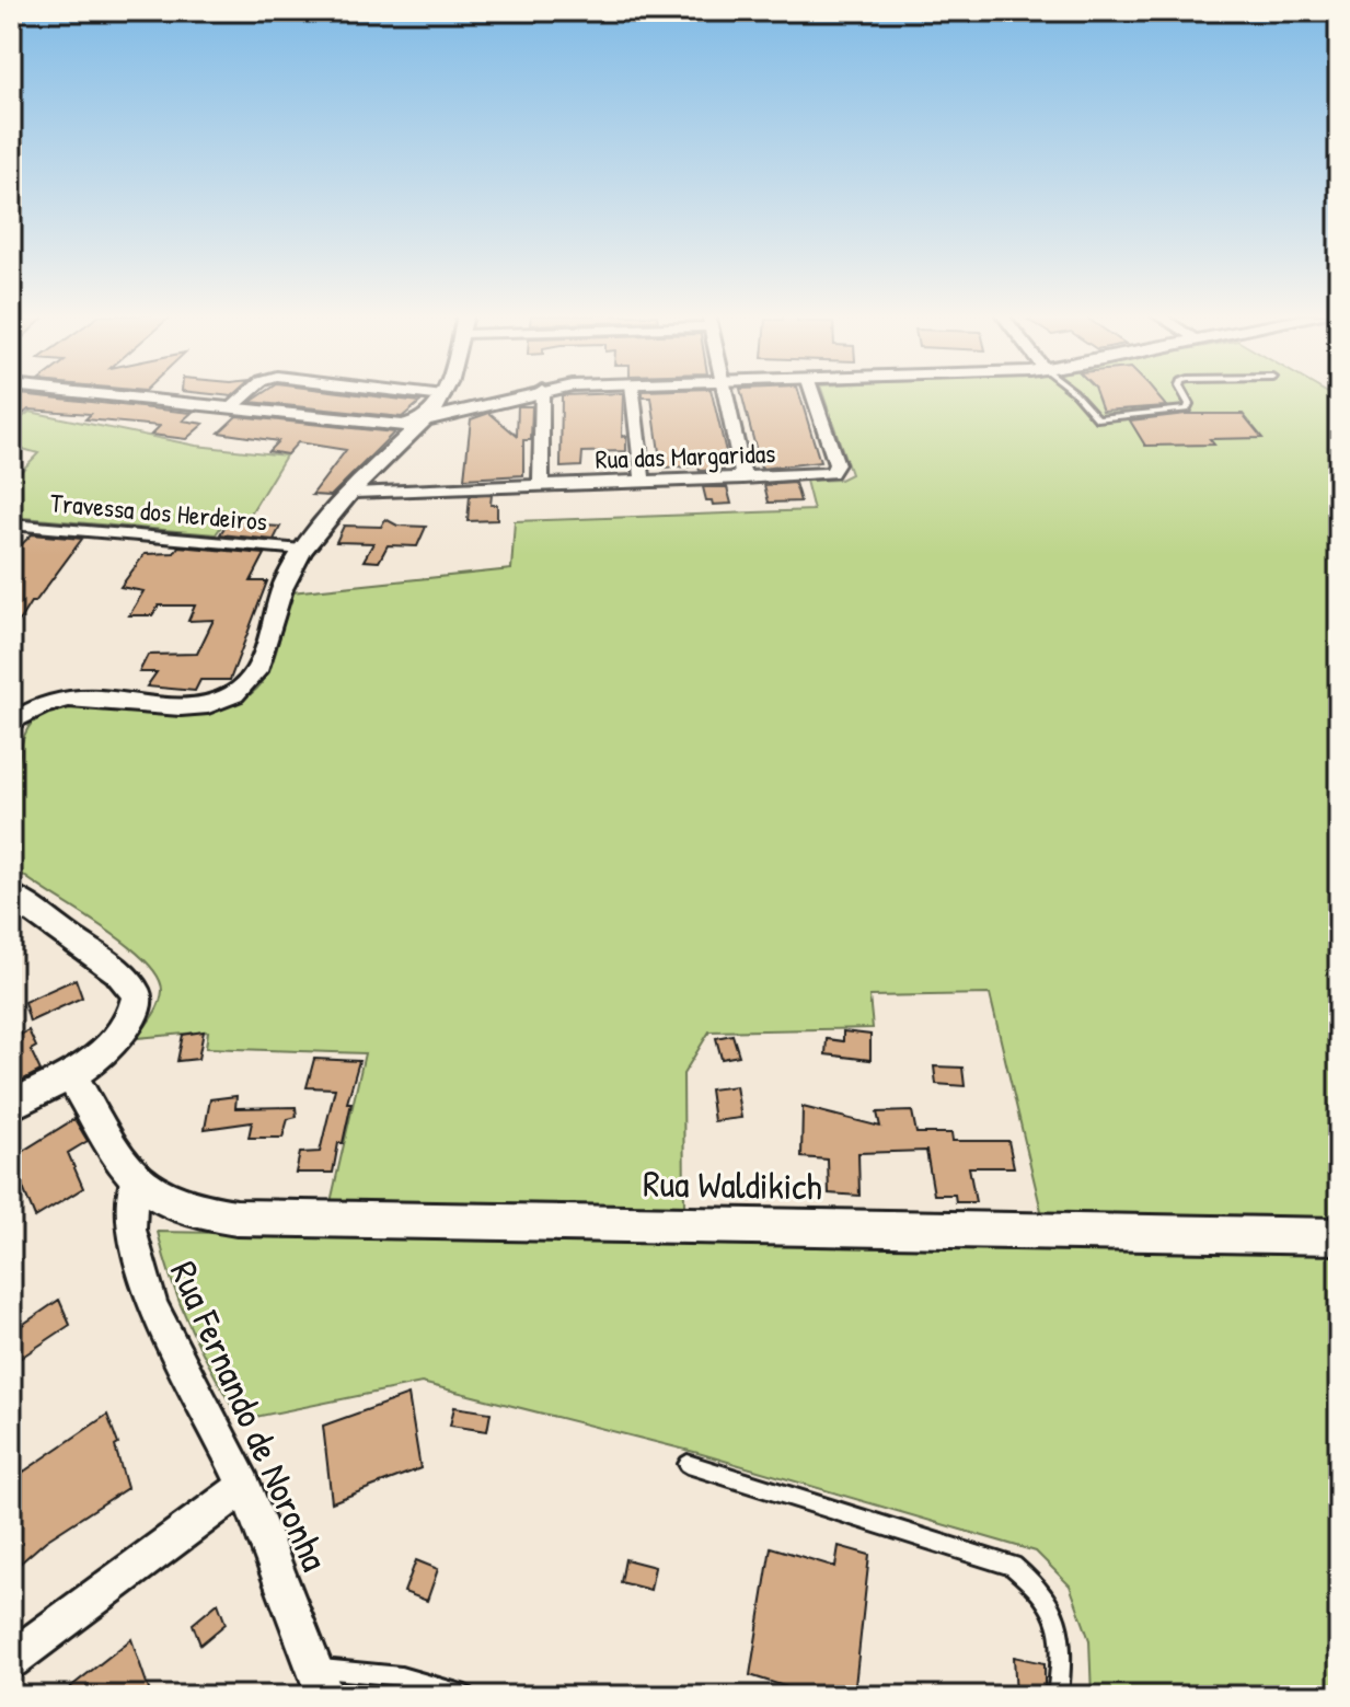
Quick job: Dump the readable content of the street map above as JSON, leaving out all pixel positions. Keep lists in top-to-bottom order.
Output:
{
  "streets": {
    "street": [
      "Rua das Margaridas",
      "Travessa dos Herdeiros",
      "Rua Waldikich",
      "Rua Fernando de Noronha"
    ]
  },
  "crossings": [
    ["Rua Waldikich", "Rua Fernando de Noronha"]
  ]
}
